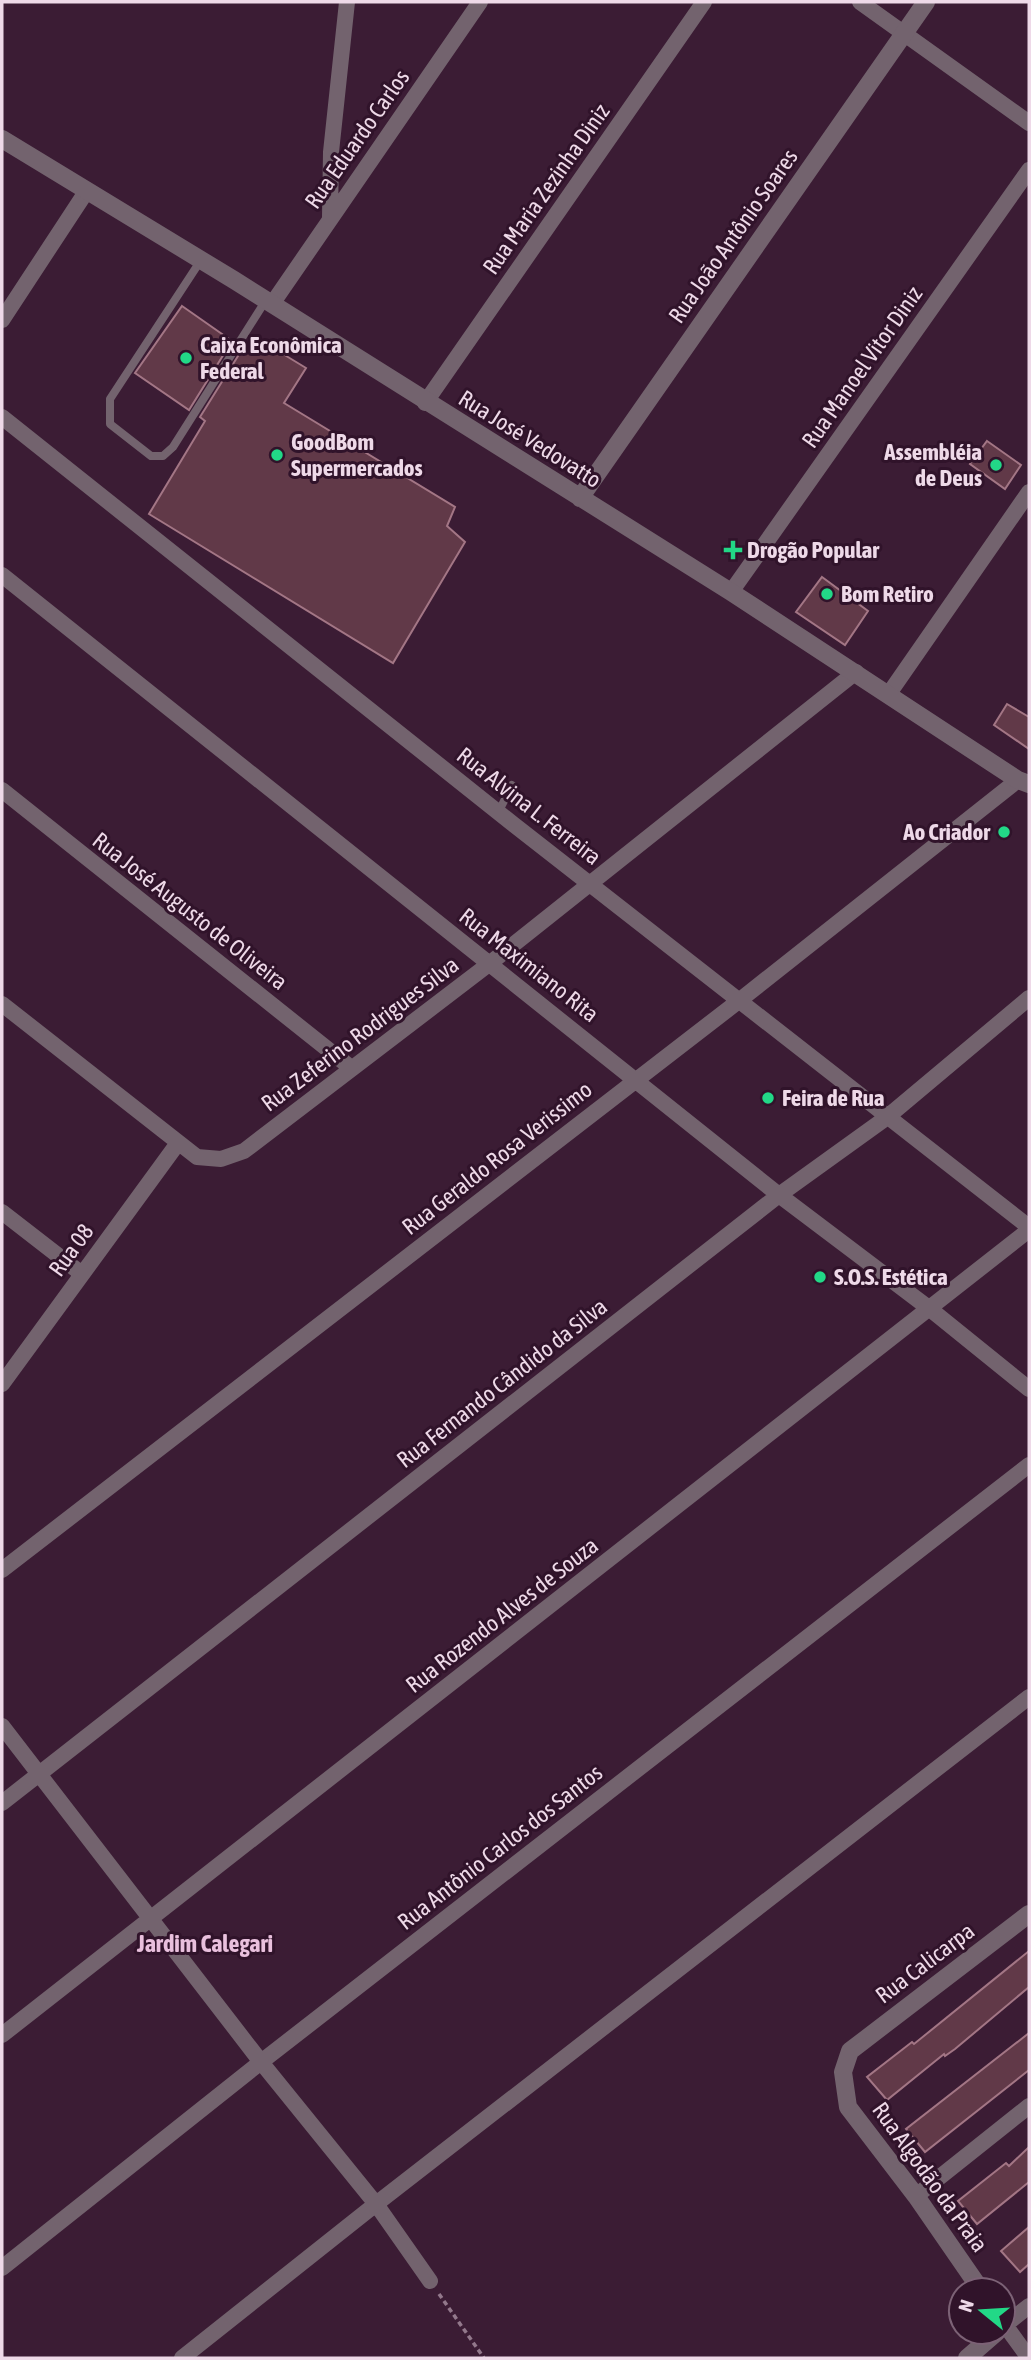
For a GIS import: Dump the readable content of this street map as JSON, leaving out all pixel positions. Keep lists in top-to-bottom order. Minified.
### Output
{"streets":{"street":["Rua Eduardo Carlos","Rua Maria Zezinha Diniz","Rua João Antônio Soares","Rua Manoel Vitor Diniz","Rua José Vedovatto","Rua Alvina L. Ferreira","Rua José Augusto de Oliveira","Rua Maximiano Rita","Rua Zeferino Rodrigues Silva","Rua Geraldo Rosa Verissimo","Rua 08","Rua Fernando Cândido da Silva","Rua Rozendo Alves de Souza","Rua Antônio Carlos dos Santos","Rua Calicarpa","Rua Algodão da Praia"]},"crossings":[["Rua Eduardo Carlos","Rua José Vedovatto"],["Rua Maria Zezinha Diniz","Rua José Vedovatto"],["Rua João Antônio Soares","Rua José Vedovatto"],["Rua Manoel Vitor Diniz","Rua José Vedovatto"],["Rua José Vedovatto","Rua Zeferino Rodrigues Silva"],["Rua José Vedovatto","Rua Geraldo Rosa Verissimo"],["Rua Alvina L. Ferreira","Rua Zeferino Rodrigues Silva"],["Rua Alvina L. Ferreira","Rua Geraldo Rosa Verissimo"],["Rua Alvina L. Ferreira","Rua Fernando Cândido da Silva"],["Rua Alvina L. Ferreira","Rua Rozendo Alves de Souza"],["Rua José Augusto de Oliveira","Rua Zeferino Rodrigues Silva"],["Rua Maximiano Rita","Rua Zeferino Rodrigues Silva"],["Rua Maximiano Rita","Rua Geraldo Rosa Verissimo"],["Rua Maximiano Rita","Rua Fernando Cândido da Silva"],["Rua Maximiano Rita","Rua Rozendo Alves de Souza"],["Rua Zeferino Rodrigues Silva","Rua 08"],["Rua Calicarpa","Rua Algodão da Praia"]],"districts":["Jardim Calegari"],"places":{"other":["Caixa Econômica Federal","GoodBom Supermercados","Assembléia de Deus","Bom Retiro","Ao Criador","Feira de Rua","S.O.S. Estética"],"health":["Drogão Popular"]},"north":"left"}
